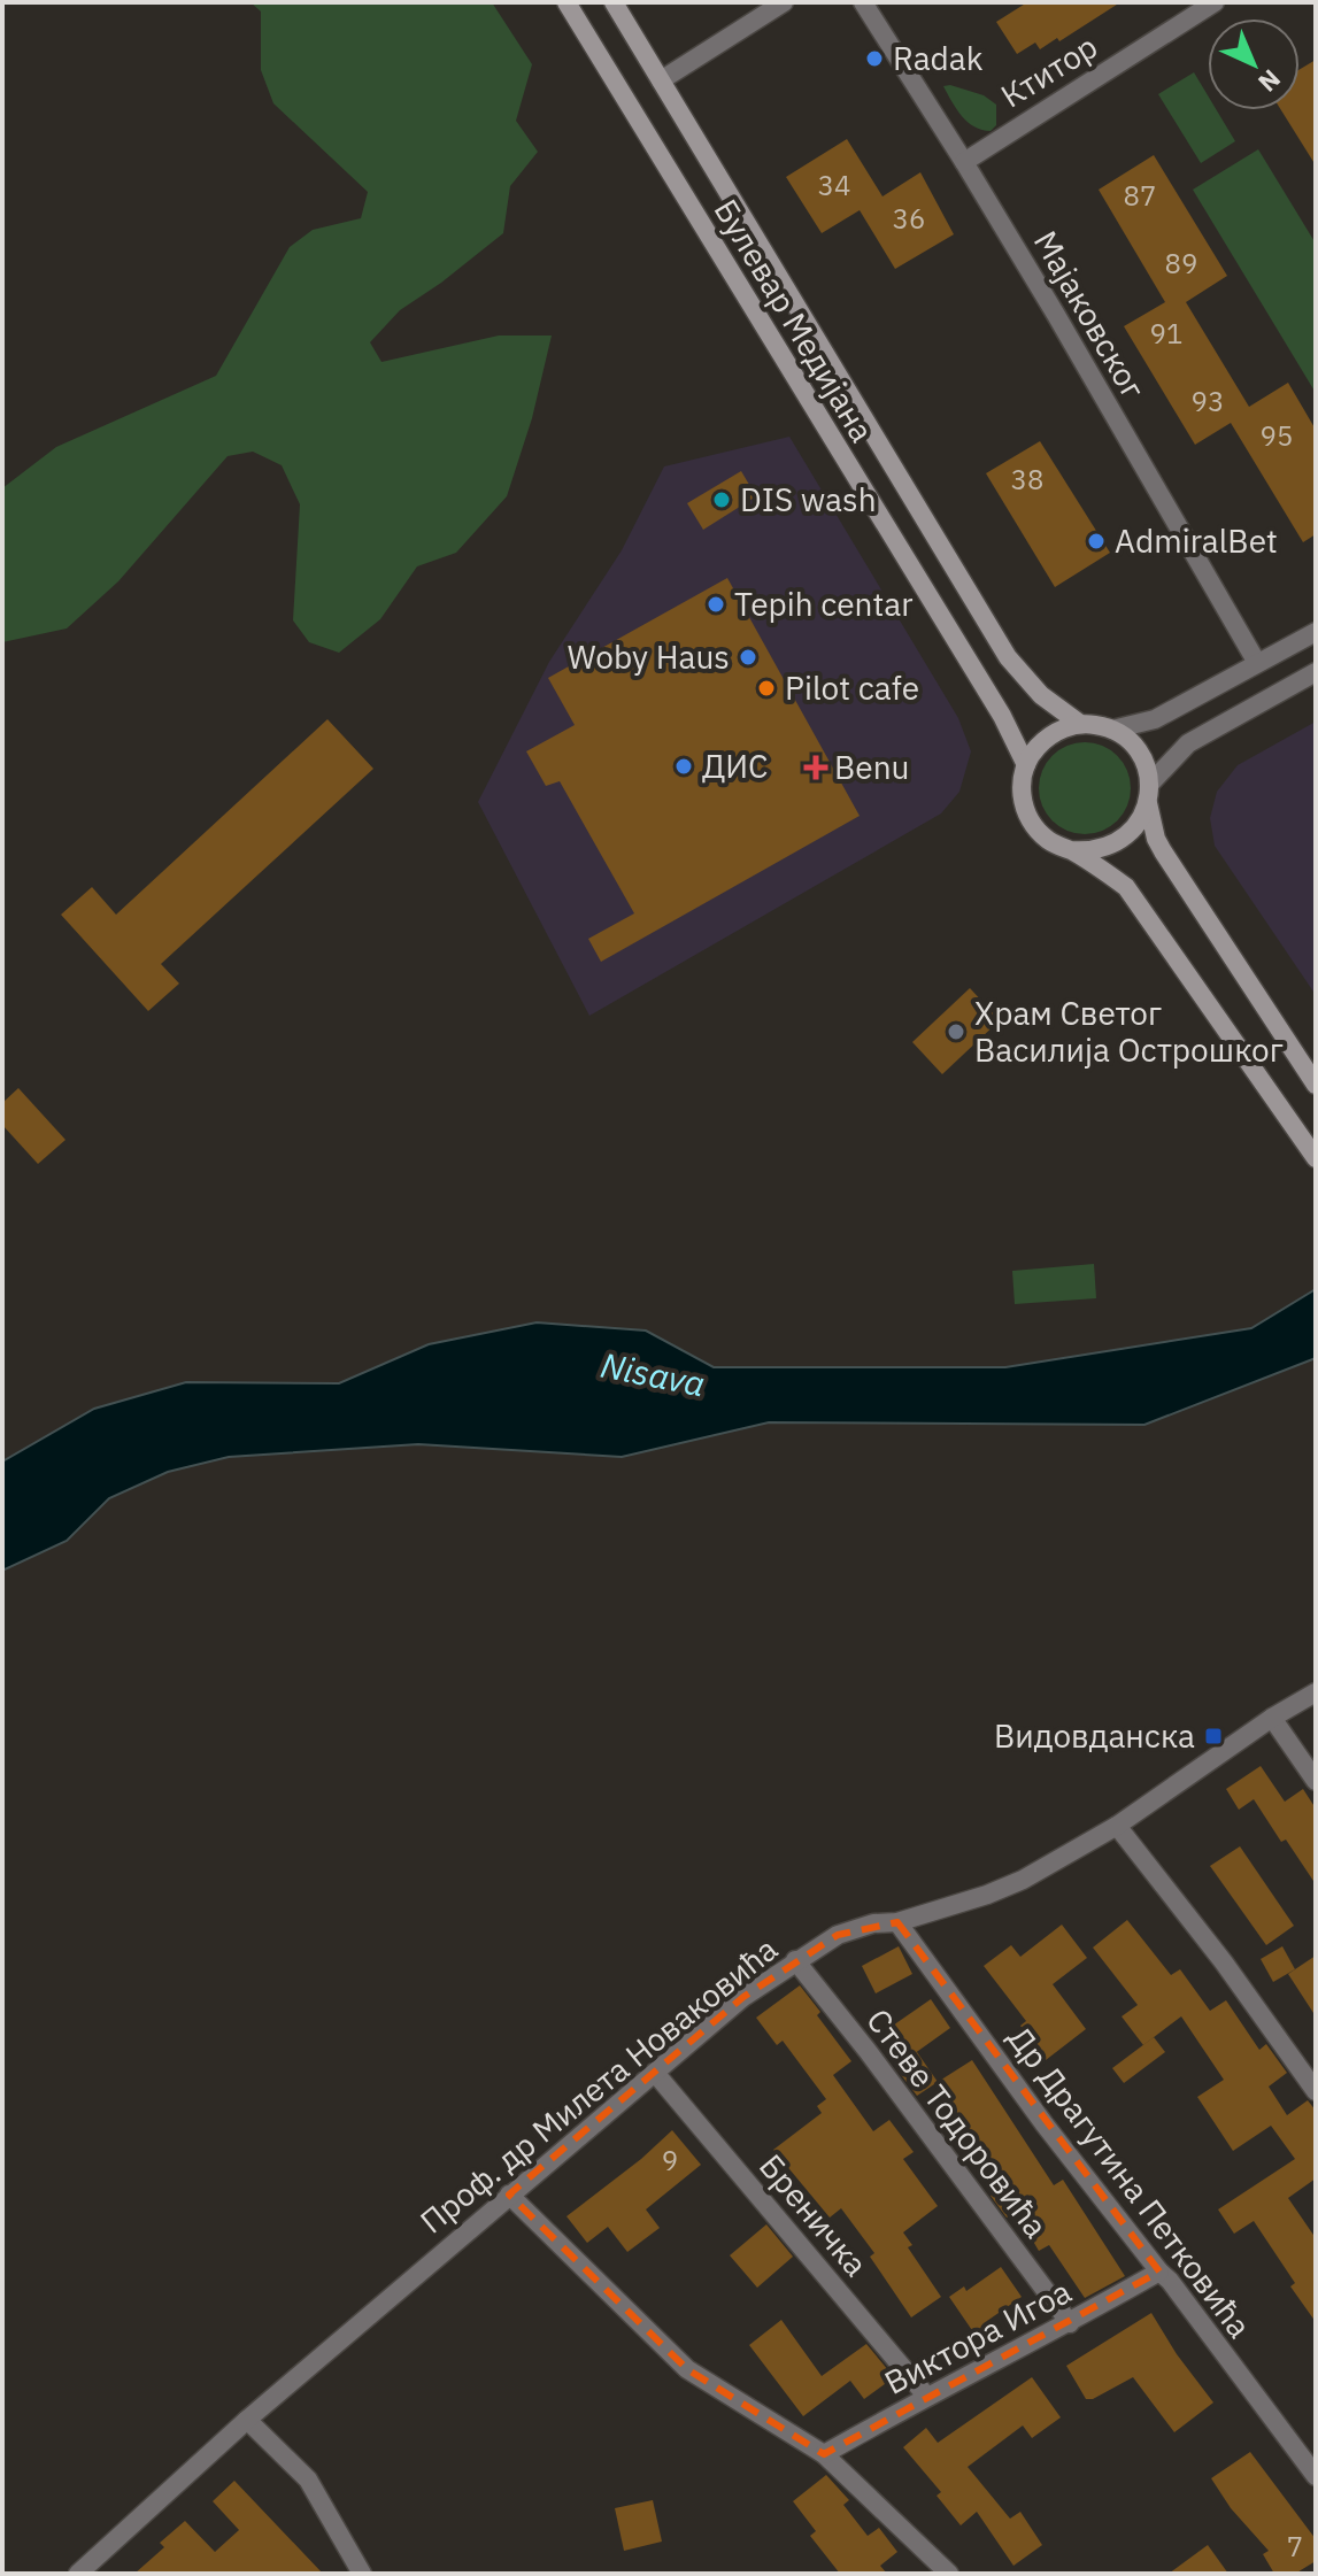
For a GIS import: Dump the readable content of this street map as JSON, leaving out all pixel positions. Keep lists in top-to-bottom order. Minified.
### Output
{"streets":{"main road":["Булевар Медијана"],"street":["Ктитор","Мајаковског","Проф. др Милета Новаковића","Стеве Тодоровића","Др Драгутина Петковића","Бреничка","Виктора Игоа"]},"crossings":[["Ктитор","Мајаковског"],["Проф. др Милета Новаковића","Стеве Тодоровића"],["Проф. др Милета Новаковића","Др Драгутина Петковића"],["Проф. др Милета Новаковића","Бреничка"],["Стеве Тодоровића","Виктора Игоа"],["Др Драгутина Петковића","Виктора Игоа"],["Бреничка","Виктора Игоа"]],"water":["Nisava"],"places":{"other":["Radak","DIS wash","AdmiralBet","Tepih centar","Woby Haus","Pilot cafe","ДИС","Храм Светог Василија Острошког"],"health":["Benu"],"transit":["Видовданска"]},"house_numbers":["34","87","36","89","91","93","95","38","9","7"],"north":"bottom right"}
